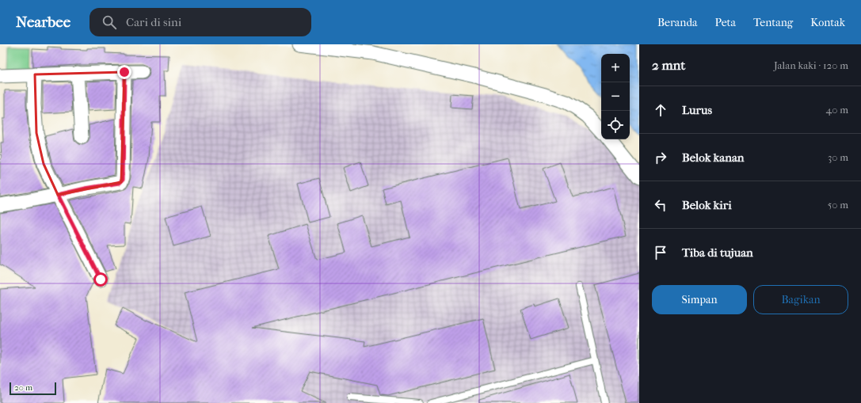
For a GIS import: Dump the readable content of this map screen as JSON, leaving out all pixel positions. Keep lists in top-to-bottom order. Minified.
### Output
{"scale_bar":"20 m","page":{"header":"Nearbee","search":"Cari di sini","nav":["Beranda","Peta","Tentang","Kontak"],"heading":["2 mnt","Jalan kaki · 120 m"],"map_buttons":["+","−"],"list":[["Lurus","40 m"],["Belok kanan","30 m"],["Belok kiri","50 m"],"Tiba di tujuan"],"buttons":["Simpan","Bagikan"],"scale":"20 m"}}
